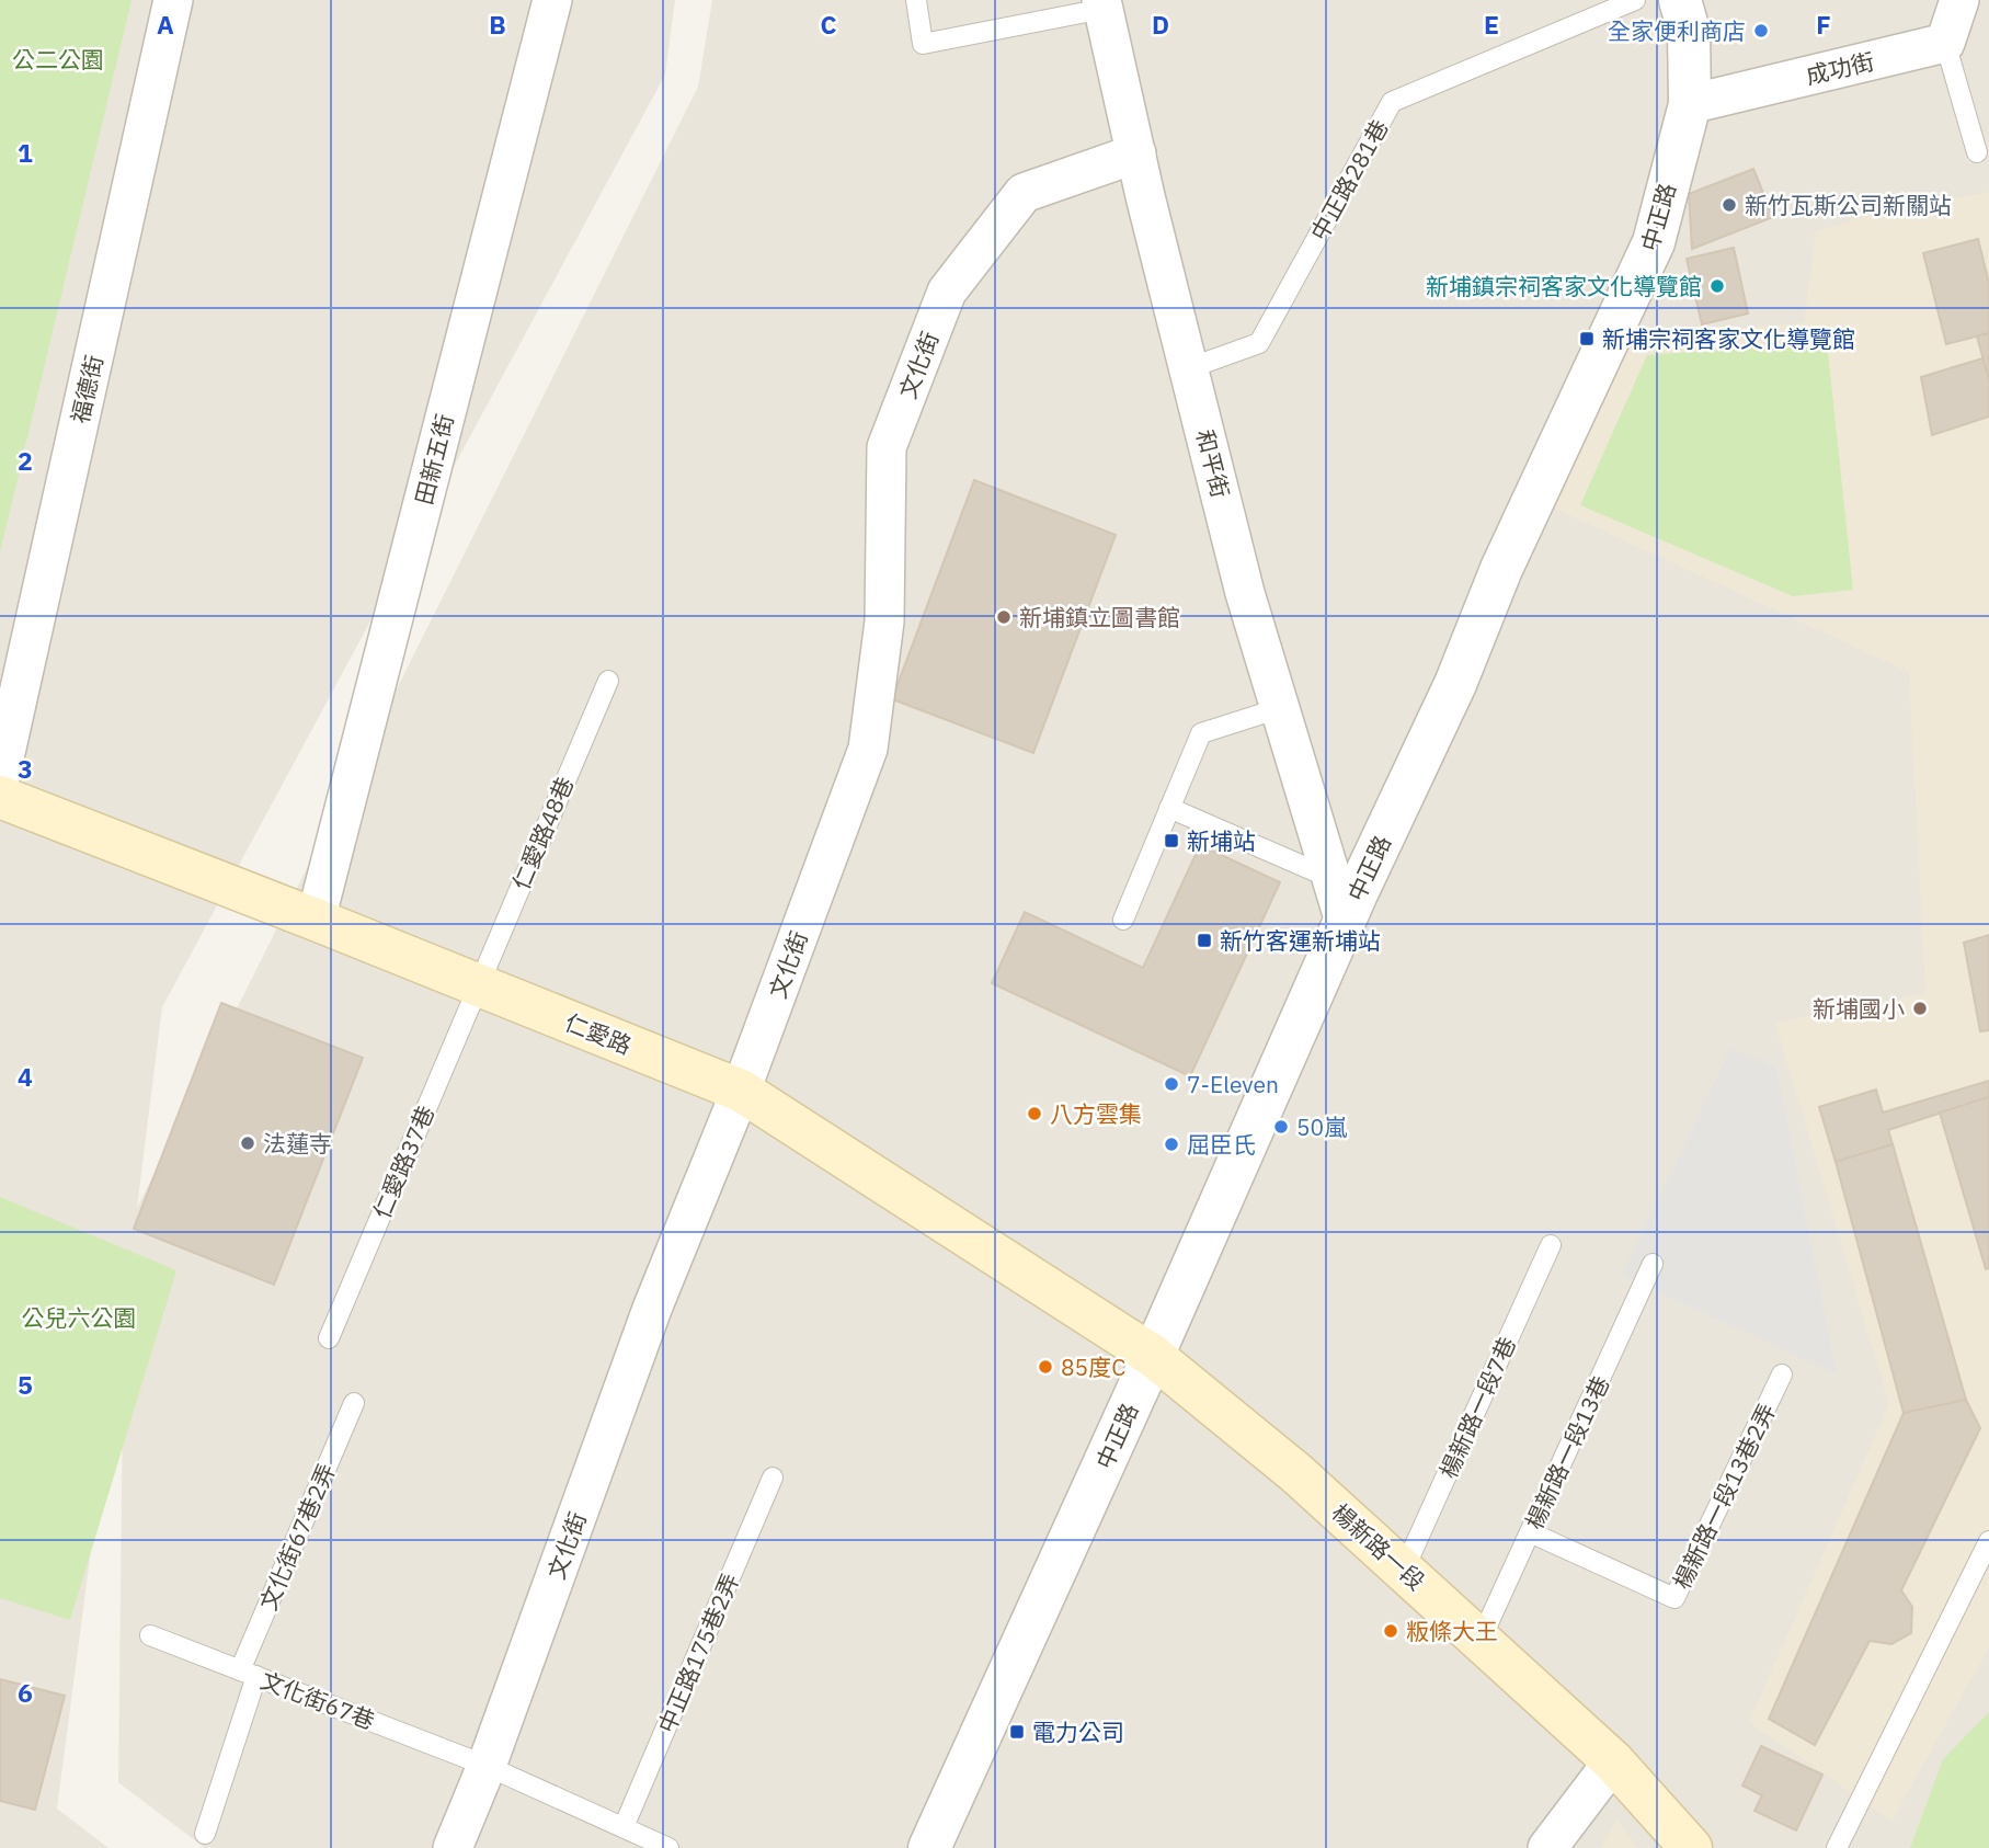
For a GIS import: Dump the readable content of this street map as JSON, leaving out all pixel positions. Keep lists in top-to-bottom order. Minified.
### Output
{"streets":{"main road":["仁愛路","楊新路一段"],"street":["成功街","中正路","文化街","福德街","田新五街","和平街"],"lane":["中正路281巷","仁愛路48巷","仁愛路37巷","楊新路一段7巷","楊新路一段13巷","楊新路一段13巷2弄","文化街67巷2弄","中正路175巷2弄","文化街67巷"]},"crossings":[["成功街","中正路"],["中正路281巷","和平街"],["中正路","和平街"],["中正路","仁愛路"],["中正路","楊新路一段"],["文化街","和平街"],["文化街","仁愛路"],["文化街","文化街67巷"],["田新五街","仁愛路"],["仁愛路48巷","仁愛路"],["仁愛路48巷","仁愛路37巷"],["仁愛路","仁愛路37巷"],["仁愛路","楊新路一段"],["楊新路一段7巷","楊新路一段"],["楊新路一段13巷","楊新路一段13巷2弄"],["楊新路一段13巷","楊新路一段"],["文化街67巷2弄","文化街67巷"],["中正路175巷2弄","文化街67巷"]],"parks":["公二公園","公兒六公園"],"places":{"other":["全家便利商店","新竹瓦斯公司新關站","新埔鎮宗祠客家文化導覽館","新埔鎮立圖書館","新埔國小","7-Eleven","八方雲集","50嵐","法蓮寺","屈臣氏","85度C","粄條大王"],"transit":["新埔宗祠客家文化導覽館","新埔站","新竹客運新埔站","電力公司"]},"grid":{"columns":["A","B","C","D","E","F"],"rows":["1","2","3","4","5","6"]}}
